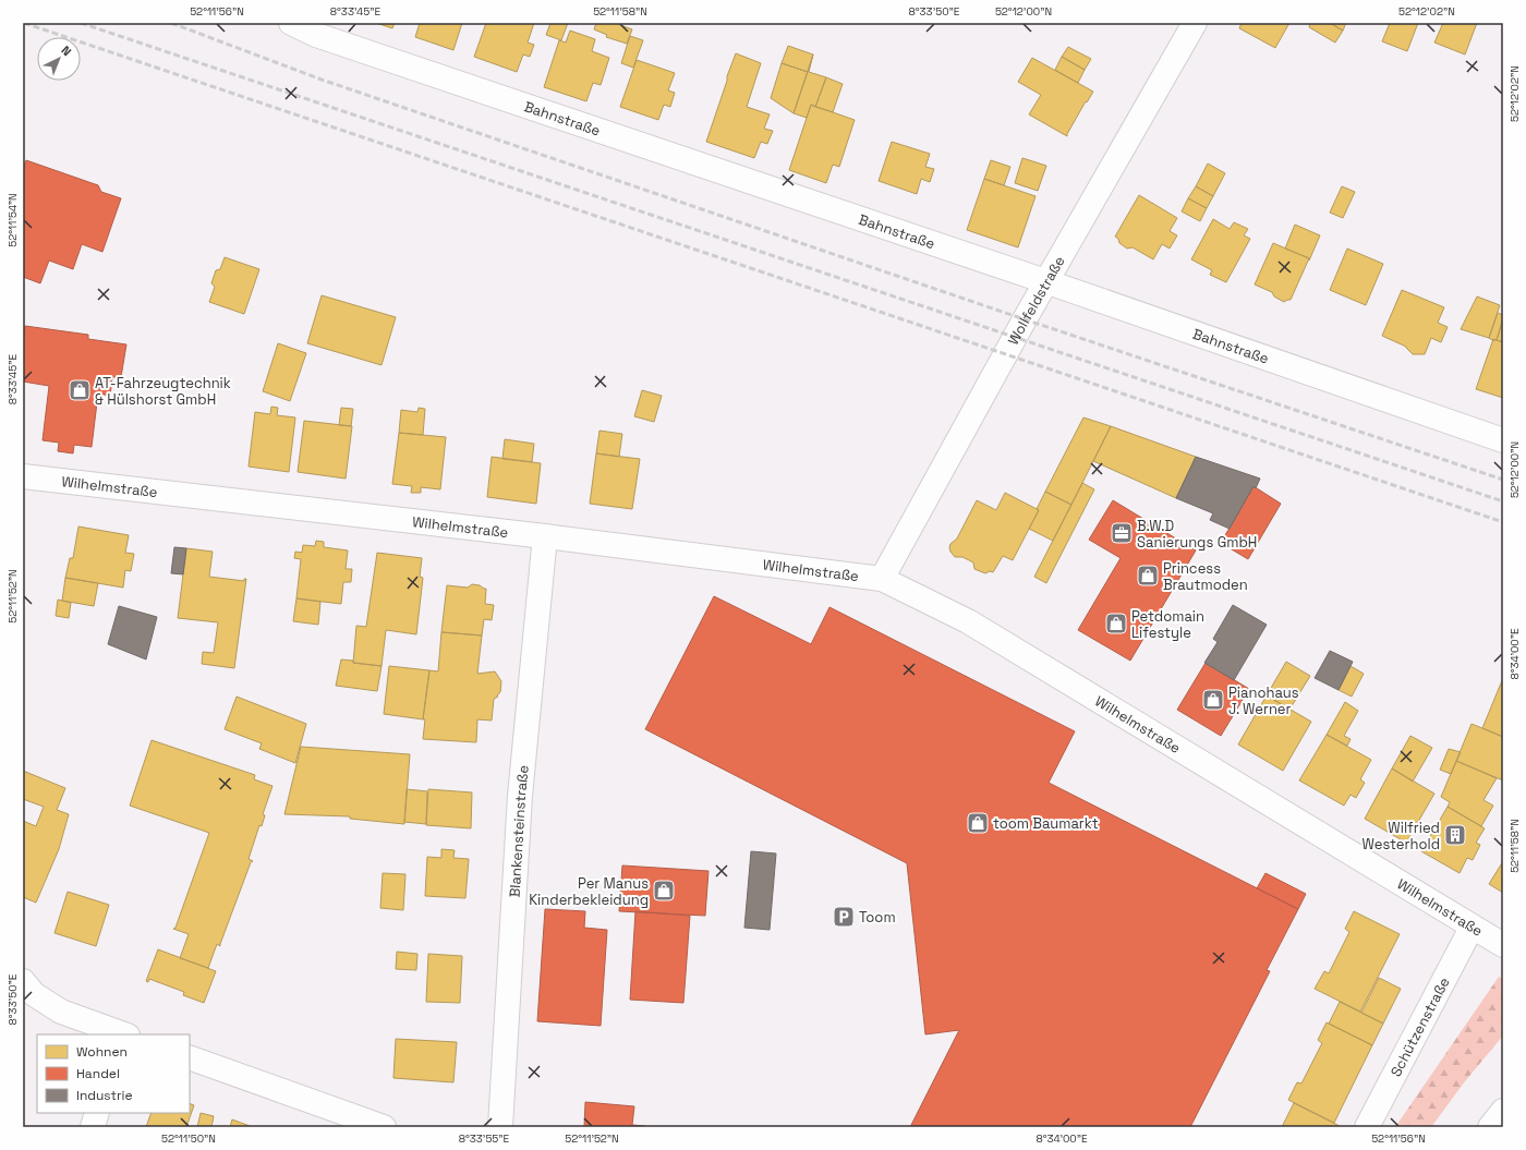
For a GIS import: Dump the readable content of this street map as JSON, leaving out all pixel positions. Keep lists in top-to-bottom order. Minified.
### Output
{"streets":{"street":["Bahnstraße","Wollfeldstraße","Wilhelmstraße","Blankensteinstraße","Schützenstraße"]},"crossings":[["Bahnstraße","Wollfeldstraße"],["Wollfeldstraße","Wilhelmstraße"],["Wilhelmstraße","Blankensteinstraße"],["Wilhelmstraße","Schützenstraße"]],"places":{"shop":["AT-Fahrzeugtechnik & Hülshorst GmbH","Princess Brautmoden","Petdomain Lifestyle","Pianohaus J. Werner","toom Baumarkt","Per Manus Kinderbekleidung"],"office":["B.W.D Sanierungs GmbH"],"building":["Wilfried Westerhold"],"parking":["Toom"]},"legend":["Wohnen","Handel","Industrie"],"north":"top right","coordinates":["52°11'56\"N","8°33'45\"E","52°11'58\"N","8°33'50\"E","52°12'00\"N","52°12'02\"N","52°11'54\"N","52°11'52\"N","8°34'00\"E","52°11'50\"N","8°33'55\"E"]}
